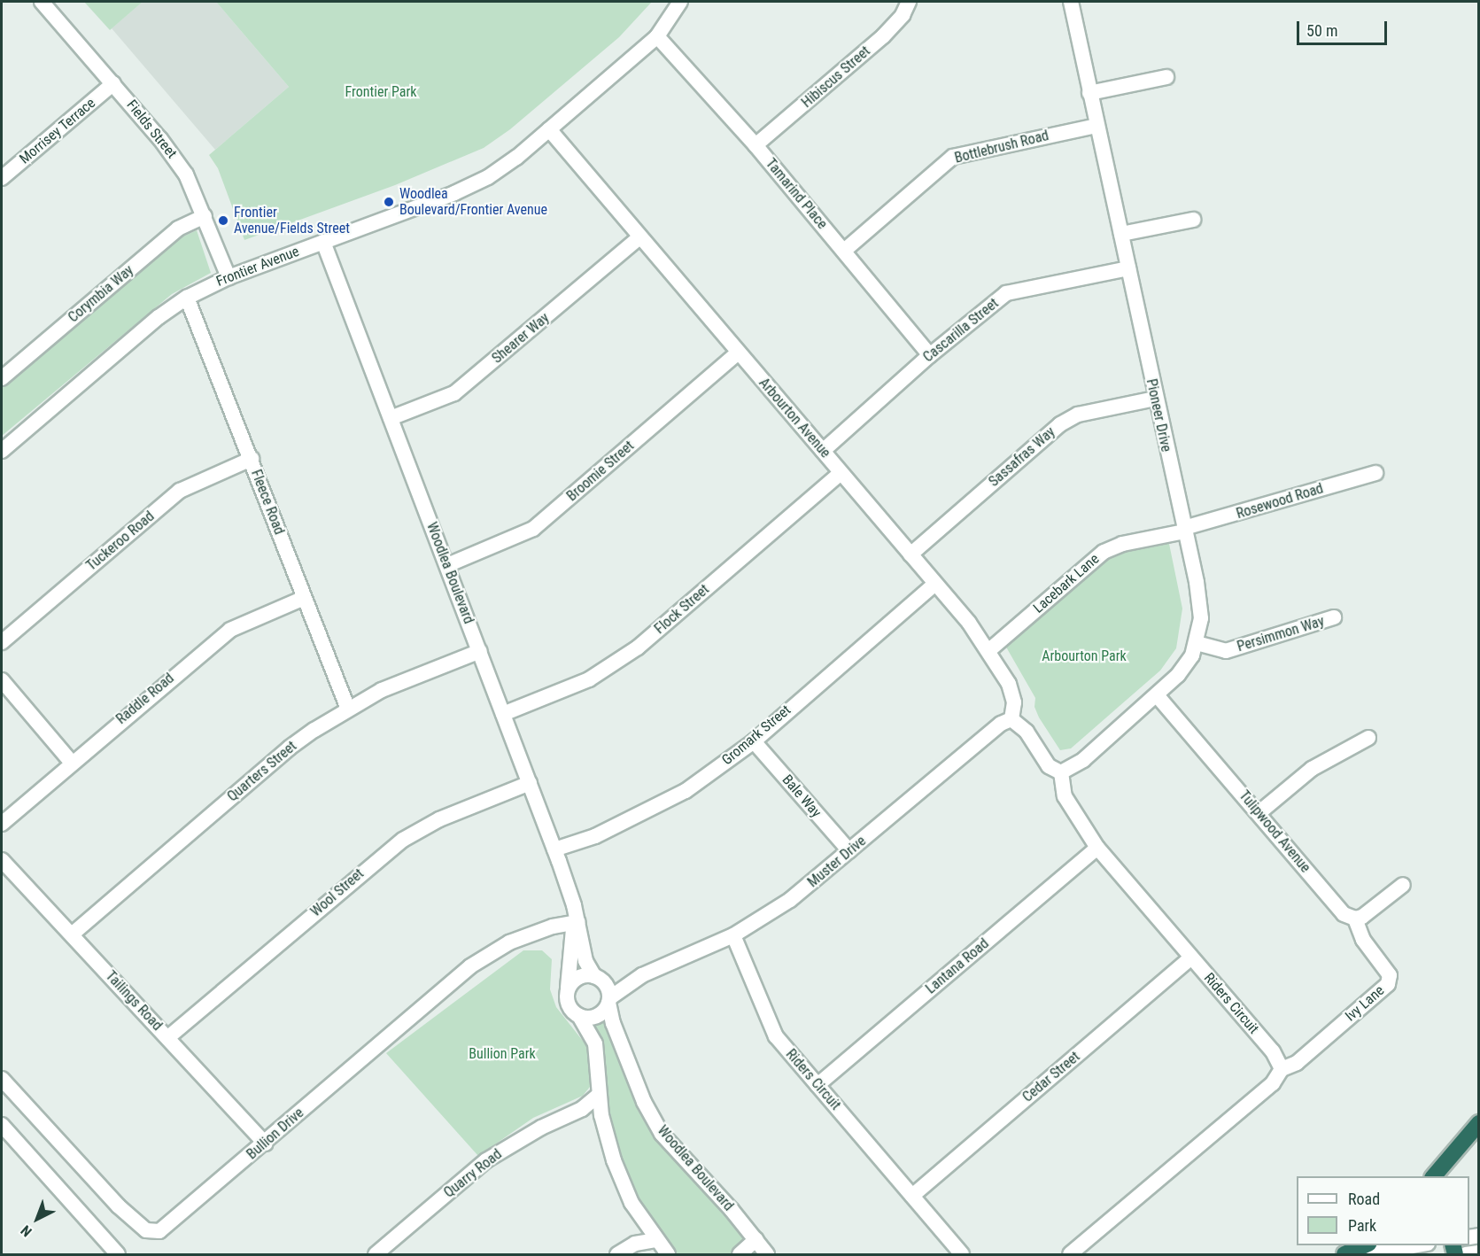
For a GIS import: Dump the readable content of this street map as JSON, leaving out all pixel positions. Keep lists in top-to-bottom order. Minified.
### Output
{"streets":{"street":["Hibiscus Street","Fields Street","Morrisey Terrace","Bottlebrush Road","Tamarind Place","Frontier Avenue","Corymbia Way","Cascarilla Street","Shearer Way","Pioneer Drive","Arbourton Avenue","Sassafras Way","Broomie Street","Rosewood Road","Fleece Road","Tuckeroo Road","Woodlea Boulevard","Lacebark Lane","Flock Street","Persimmon Way","Raddle Road","Gromark Street","Quarters Street","Bale Way","Tulipwood Avenue","Muster Drive","Wool Street","Lantana Road","Tailings Road","Riders Circuit","Ivy Lane","Cedar Street","Bullion Drive","Quarry Road"]},"crossings":[["Hibiscus Street","Tamarind Place"],["Fields Street","Morrisey Terrace"],["Fields Street","Frontier Avenue"],["Fields Street","Corymbia Way"],["Bottlebrush Road","Tamarind Place"],["Bottlebrush Road","Pioneer Drive"],["Tamarind Place","Frontier Avenue"],["Tamarind Place","Cascarilla Street"],["Frontier Avenue","Arbourton Avenue"],["Frontier Avenue","Fleece Road"],["Frontier Avenue","Woodlea Boulevard"],["Cascarilla Street","Pioneer Drive"],["Cascarilla Street","Arbourton Avenue"],["Shearer Way","Arbourton Avenue"],["Shearer Way","Woodlea Boulevard"],["Pioneer Drive","Sassafras Way"],["Pioneer Drive","Rosewood Road"],["Pioneer Drive","Lacebark Lane"],["Pioneer Drive","Persimmon Way"],["Pioneer Drive","Tulipwood Avenue"],["Pioneer Drive","Riders Circuit"],["Arbourton Avenue","Sassafras Way"],["Arbourton Avenue","Broomie Street"],["Arbourton Avenue","Lacebark Lane"],["Arbourton Avenue","Flock Street"],["Arbourton Avenue","Gromark Street"],["Arbourton Avenue","Muster Drive"],["Broomie Street","Woodlea Boulevard"],["Rosewood Road","Lacebark Lane"],["Fleece Road","Tuckeroo Road"],["Fleece Road","Raddle Road"],["Fleece Road","Quarters Street"],["Woodlea Boulevard","Flock Street"],["Woodlea Boulevard","Gromark Street"],["Woodlea Boulevard","Quarters Street"],["Woodlea Boulevard","Muster Drive"],["Woodlea Boulevard","Wool Street"],["Woodlea Boulevard","Bullion Drive"],["Gromark Street","Bale Way"],["Quarters Street","Tailings Road"],["Bale Way","Muster Drive"],["Tulipwood Avenue","Ivy Lane"],["Muster Drive","Riders Circuit"],["Wool Street","Tailings Road"],["Lantana Road","Riders Circuit"],["Tailings Road","Bullion Drive"],["Riders Circuit","Ivy Lane"],["Riders Circuit","Cedar Street"]],"parks":["Frontier Park","Arbourton Park","Bullion Park"],"places":["Woodlea Boulevard/Frontier Avenue","Frontier Avenue/Fields Street"],"legend":["Road","Park"],"scale_bar":"50 m","north":"bottom left"}
